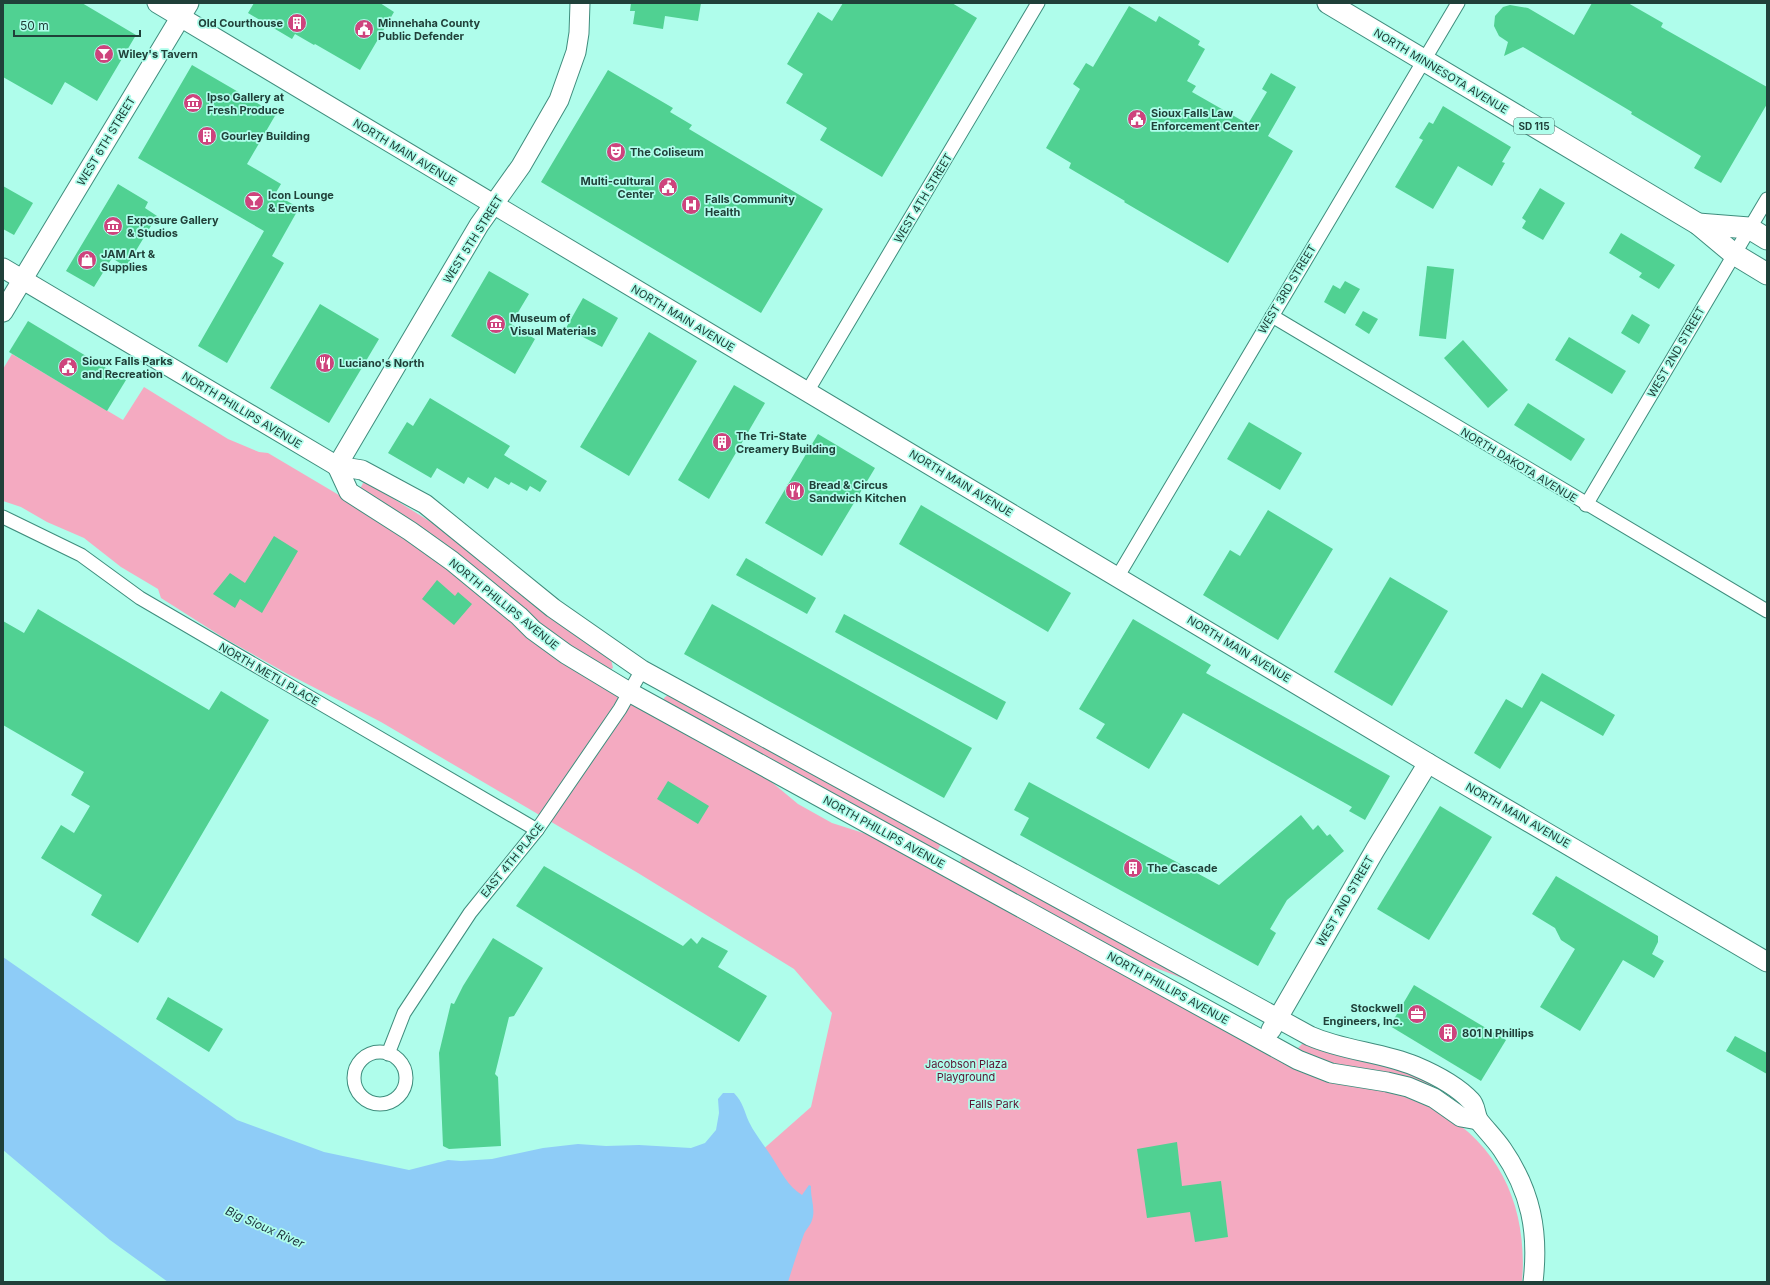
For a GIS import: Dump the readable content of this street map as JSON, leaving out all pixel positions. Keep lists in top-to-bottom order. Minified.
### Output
{"streets":{"main road":["NORTH MINNESOTA AVENUE","SD 115"],"street":["WEST 6TH STREET","NORTH MAIN AVENUE","WEST 4TH STREET","WEST 5TH STREET","WEST 3RD STREET","WEST 2ND STREET","NORTH PHILLIPS AVENUE","NORTH DAKOTA AVENUE","NORTH METLI PLACE","EAST 4TH PLACE"]},"crossings":[["NORTH MINNESOTA AVENUE","WEST 3RD STREET"],["NORTH MINNESOTA AVENUE","WEST 2ND STREET"],["WEST 6TH STREET","NORTH MAIN AVENUE"],["WEST 6TH STREET","NORTH PHILLIPS AVENUE"],["NORTH MAIN AVENUE","WEST 4TH STREET"],["NORTH MAIN AVENUE","WEST 5TH STREET"],["NORTH MAIN AVENUE","WEST 3RD STREET"],["NORTH MAIN AVENUE","WEST 2ND STREET"],["WEST 5TH STREET","NORTH PHILLIPS AVENUE"],["WEST 3RD STREET","NORTH DAKOTA AVENUE"],["WEST 2ND STREET","NORTH PHILLIPS AVENUE"],["WEST 2ND STREET","NORTH DAKOTA AVENUE"],["NORTH PHILLIPS AVENUE","EAST 4TH PLACE"],["NORTH METLI PLACE","EAST 4TH PLACE"]],"water":["Big Sioux River"],"parks":["Jacobson Plaza Playground","Falls Park"],"places":{"building":["Old Courthouse","Gourley Building","The Tri-State Creamery Building","The Cascade","801 N Phillips"],"public building":["Minnehaha County Public Defender","Sioux Falls Law Enforcement Center","Multi-cultural Center","Sioux Falls Parks and Recreation"],"bar":["Wiley's Tavern","Icon Lounge & Events"],"museum":["Ipso Gallery at Fresh Produce","Exposure Gallery & Studios","Museum of Visual Materials"],"theatre":["The Coliseum"],"hospital":["Falls Community Health"],"shop":["JAM Art & Supplies"],"restaurant":["Luciano's North","Bread & Circus Sandwich Kitchen"],"office":["Stockwell Engineers, Inc."]},"scale_bar":"50 m"}
